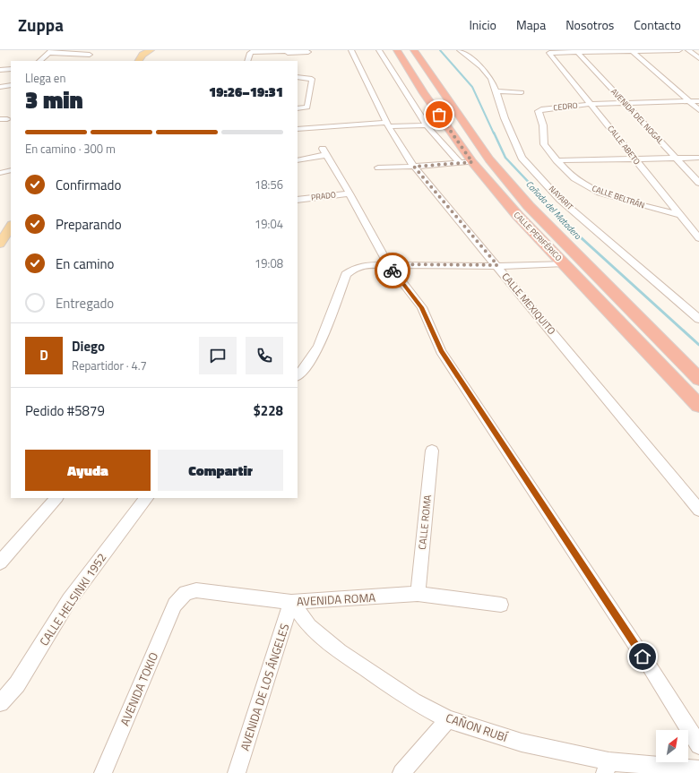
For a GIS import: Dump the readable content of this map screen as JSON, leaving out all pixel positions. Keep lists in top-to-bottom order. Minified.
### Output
{"streets":{"highway":["CALLE PERIFÉRICO"],"street":["CEDRO","AVENIDA DEL NOGAL","CALLE ABETO","PRADO","CALLE BELTRÁN","NAYARIT","CALLE MEXIQUITO","CALLE ROMA","CALLE HELSINKI 1952","AVENIDA ROMA","AVENIDA DE LOS ÁNGELES","AVENIDA TOKIO","CAÑON RUBÍ"]},"crossings":[["CEDRO","AVENIDA DEL NOGAL"],["CEDRO","CALLE ABETO"],["CEDRO","CALLE BELTRÁN"],["AVENIDA DEL NOGAL","CALLE ABETO"],["CALLE ABETO","CALLE BELTRÁN"],["CALLE ROMA","AVENIDA ROMA"],["AVENIDA ROMA","AVENIDA DE LOS ÁNGELES"],["AVENIDA ROMA","AVENIDA TOKIO"],["AVENIDA ROMA","CAÑON RUBÍ"],["AVENIDA DE LOS ÁNGELES","CAÑON RUBÍ"]],"water":["Cañada del Matadero"],"north":"top right","page":{"header":"Zuppa","nav":["Inicio","Mapa","Nosotros","Contacto"],"heading":["3 min","Llega en","19:26–19:31"],"panel":["Diego","Repartidor · 4.7","Pedido #5879","$228"],"bar":"En camino · 300 m","list":[["Confirmado","18:56"],["Preparando","19:04"],["En camino","19:08"],"Entregado"],"round":"D","buttons":["Ayuda","Compartir"]}}
